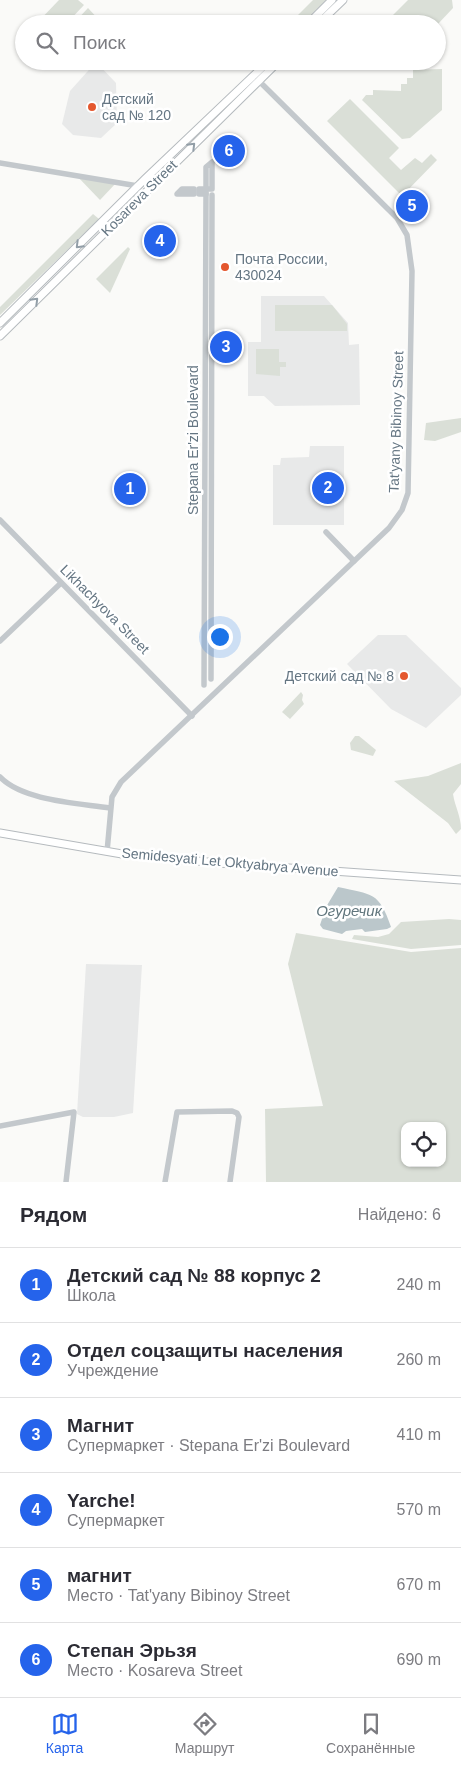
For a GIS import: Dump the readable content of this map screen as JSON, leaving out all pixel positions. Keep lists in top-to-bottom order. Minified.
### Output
{"streets":{"main road":["Kosareva Street","Semidesyati Let Oktyabrya Avenue"],"street":["Tat'yany Bibinoy Street","Stepana Er'zi Boulevard","Likhachyova Street"]},"crossings":[["Kosareva Street","Tat'yany Bibinoy Street"],["Tat'yany Bibinoy Street","Likhachyova Street"],["Tat'yany Bibinoy Street","Semidesyati Let Oktyabrya Avenue"]],"water":["Огуречик"],"places":["Детский сад № 120","Почта России, 430024","Детский сад № 8"],"page":{"search":"Поиск","pins":["6","5","4","3","2","1"],"heading":["Рядом","Найдено: 6"],"list":[{"mark":"1","name":"Детский сад № 88 корпус 2","note":"Школа","value":"240 m"},{"mark":"2","name":"Отдел соцзащиты населения","note":"Учреждение","value":"260 m"},{"mark":"3","name":"Магнит","note":"Супермаркет · Stepana Er'zi Boulevard","value":"410 m"},{"mark":"4","name":"Yarche!","note":"Супермаркет","value":"570 m"},{"mark":"5","name":"магнит","note":"Место · Tat'yany Bibinoy Street","value":"670 m"},{"mark":"6","name":"Степан Эрьзя","note":"Место · Kosareva Street","value":"690 m"}],"nav":["Карта","Маршрут","Сохранённые"]}}
